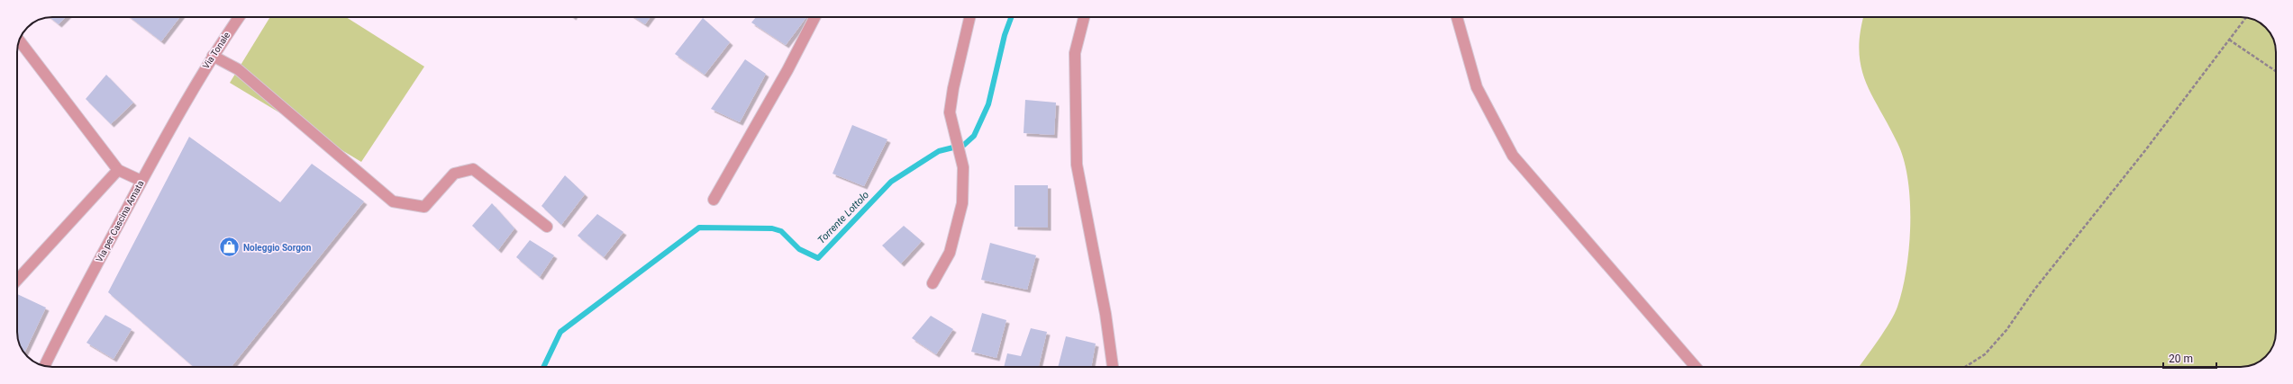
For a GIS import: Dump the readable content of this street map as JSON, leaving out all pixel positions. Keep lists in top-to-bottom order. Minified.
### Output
{"streets":{"street":["Via Tonale","Via per Cascina Amata"]},"crossings":[["Via Tonale","Via per Cascina Amata"]],"water":["Torrente Lottolo"],"places":{"shop":["Noleggio Sorgon"]},"scale_bar":"20 m"}
